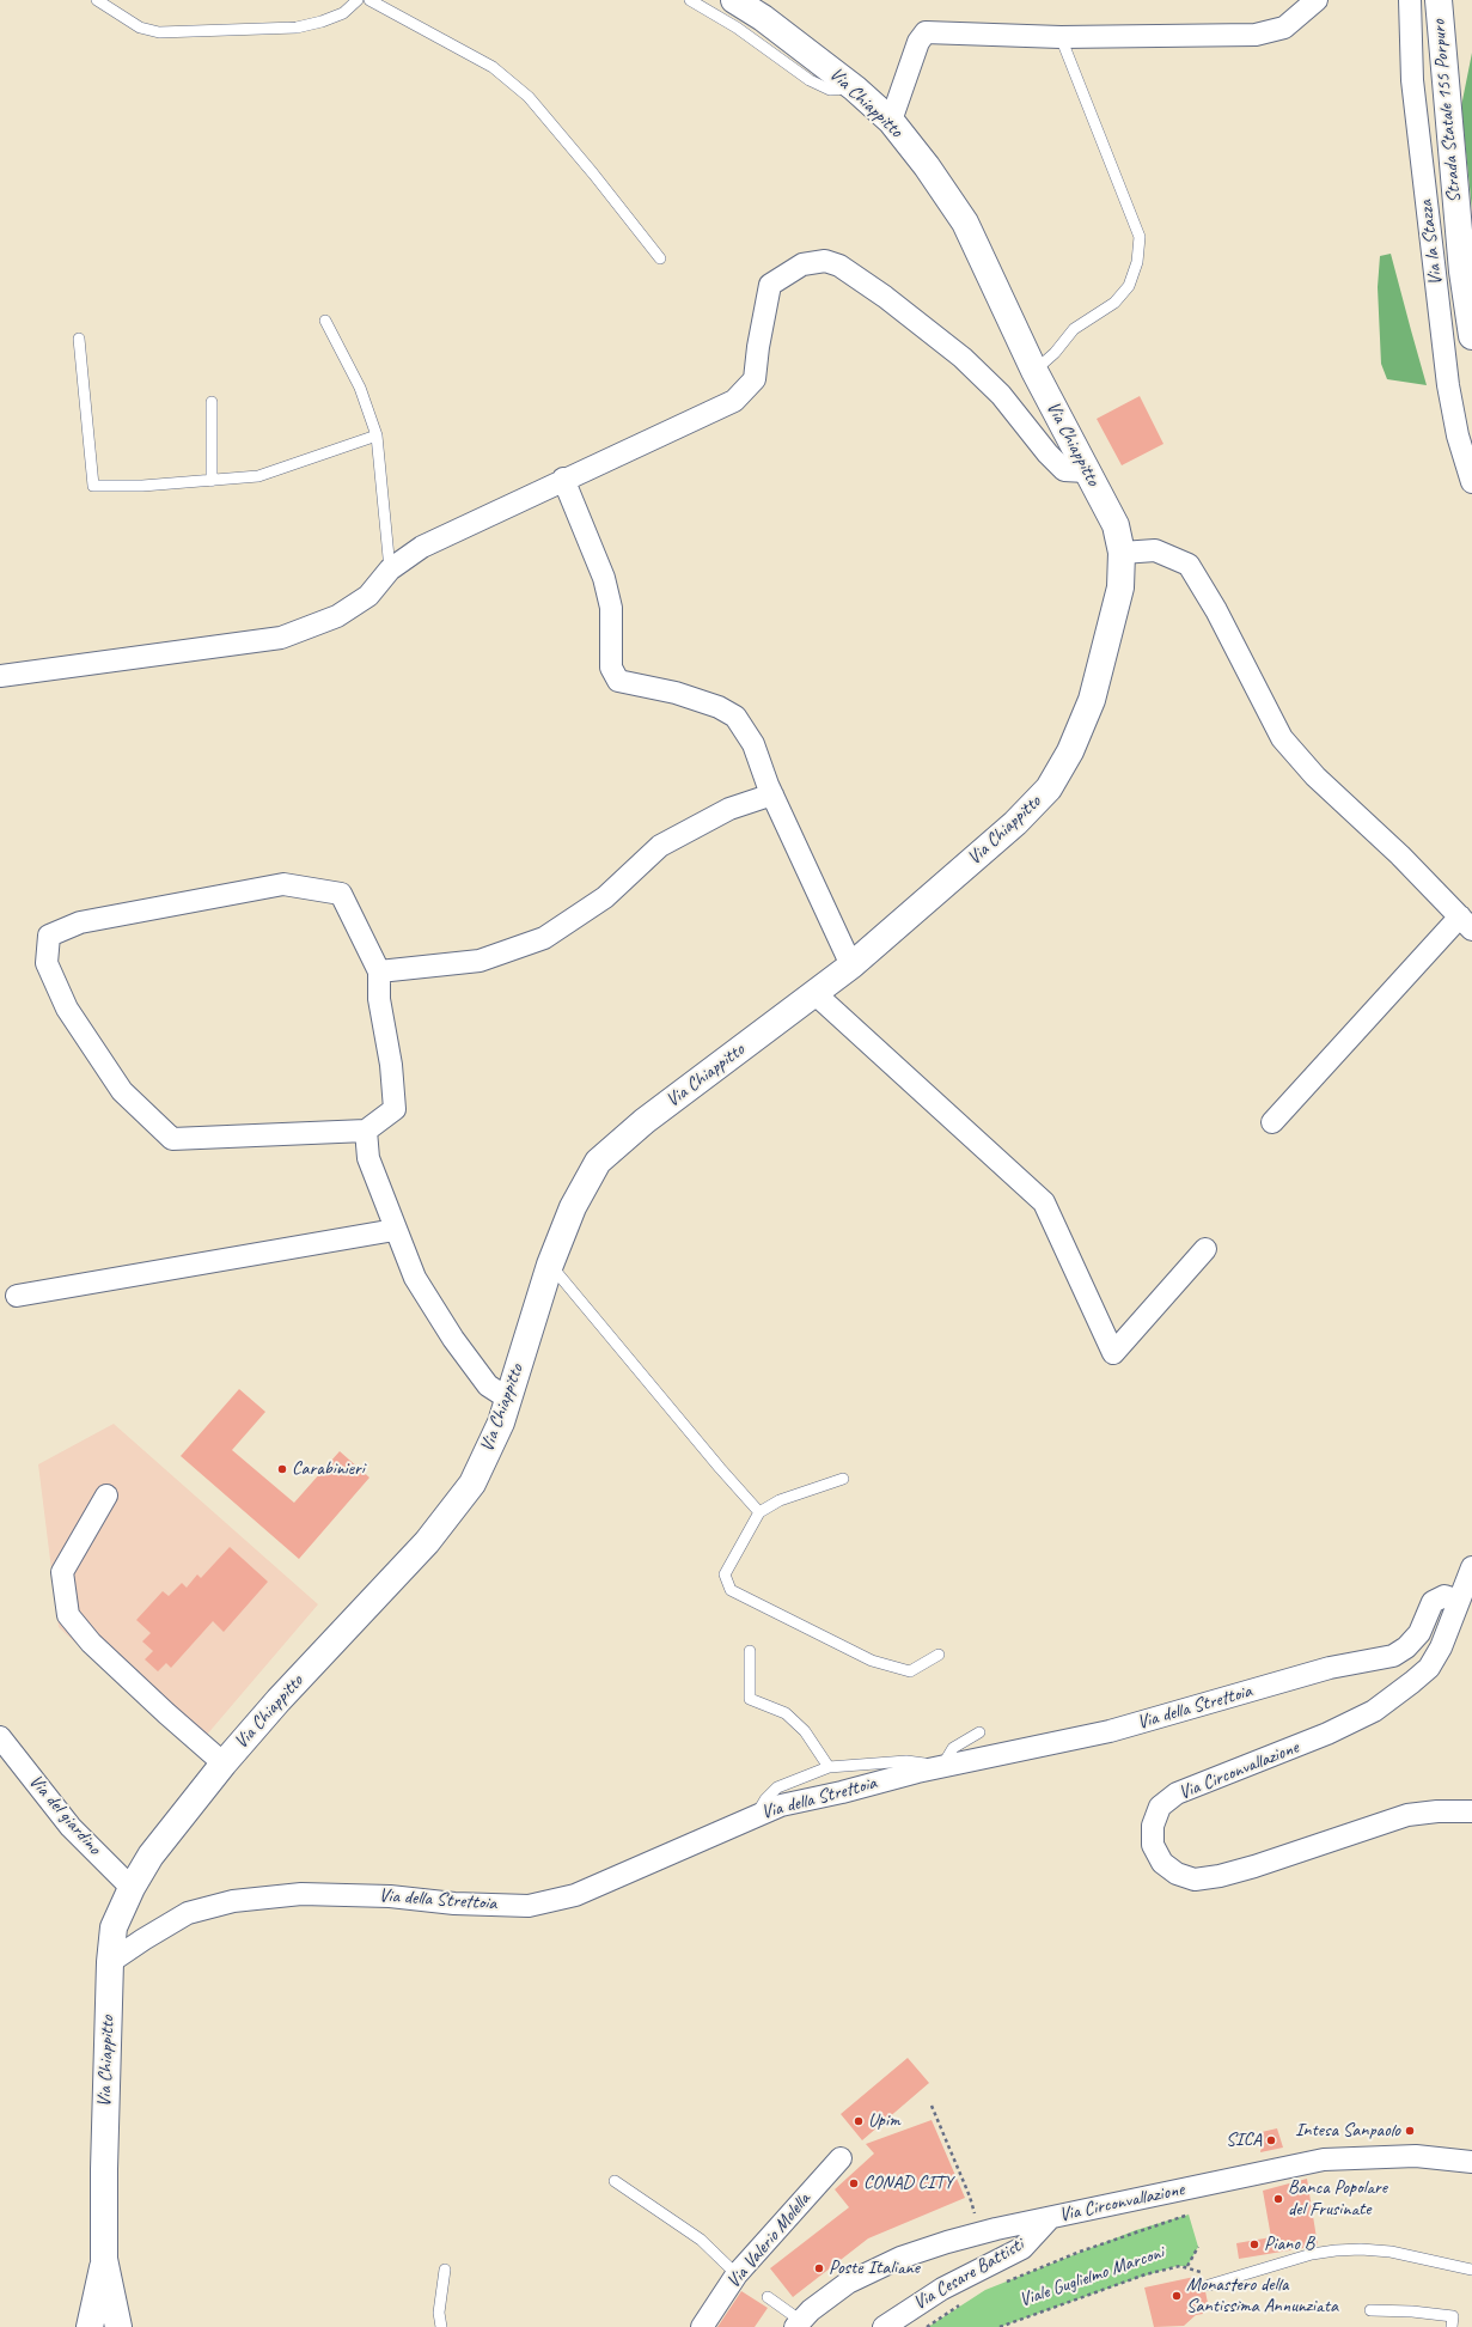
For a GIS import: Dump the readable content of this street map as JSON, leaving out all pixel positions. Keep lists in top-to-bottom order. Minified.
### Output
{"streets":{"street":["Via Chiappitto","Strada Statale 155 Porpuro","Via la Stazza","Via della Strettoia","Via Circonvallazione","Via del giardino","Via Valerio Molella","Via Cesare Battisti"],"path":["Viale Guglielmo Marconi"]},"crossings":[["Via Chiappitto","Via della Strettoia"],["Via Chiappitto","Via del giardino"],["Via della Strettoia","Via Circonvallazione"],["Via Circonvallazione","Via Cesare Battisti"]],"places":["Carabinieri","Upim","Intesa Sanpaolo","SICA","CONAD CITY","Banca Popolare del Frusinate","Piano B","Poste Italiane","Monastero della Santissima Annunziata"]}
